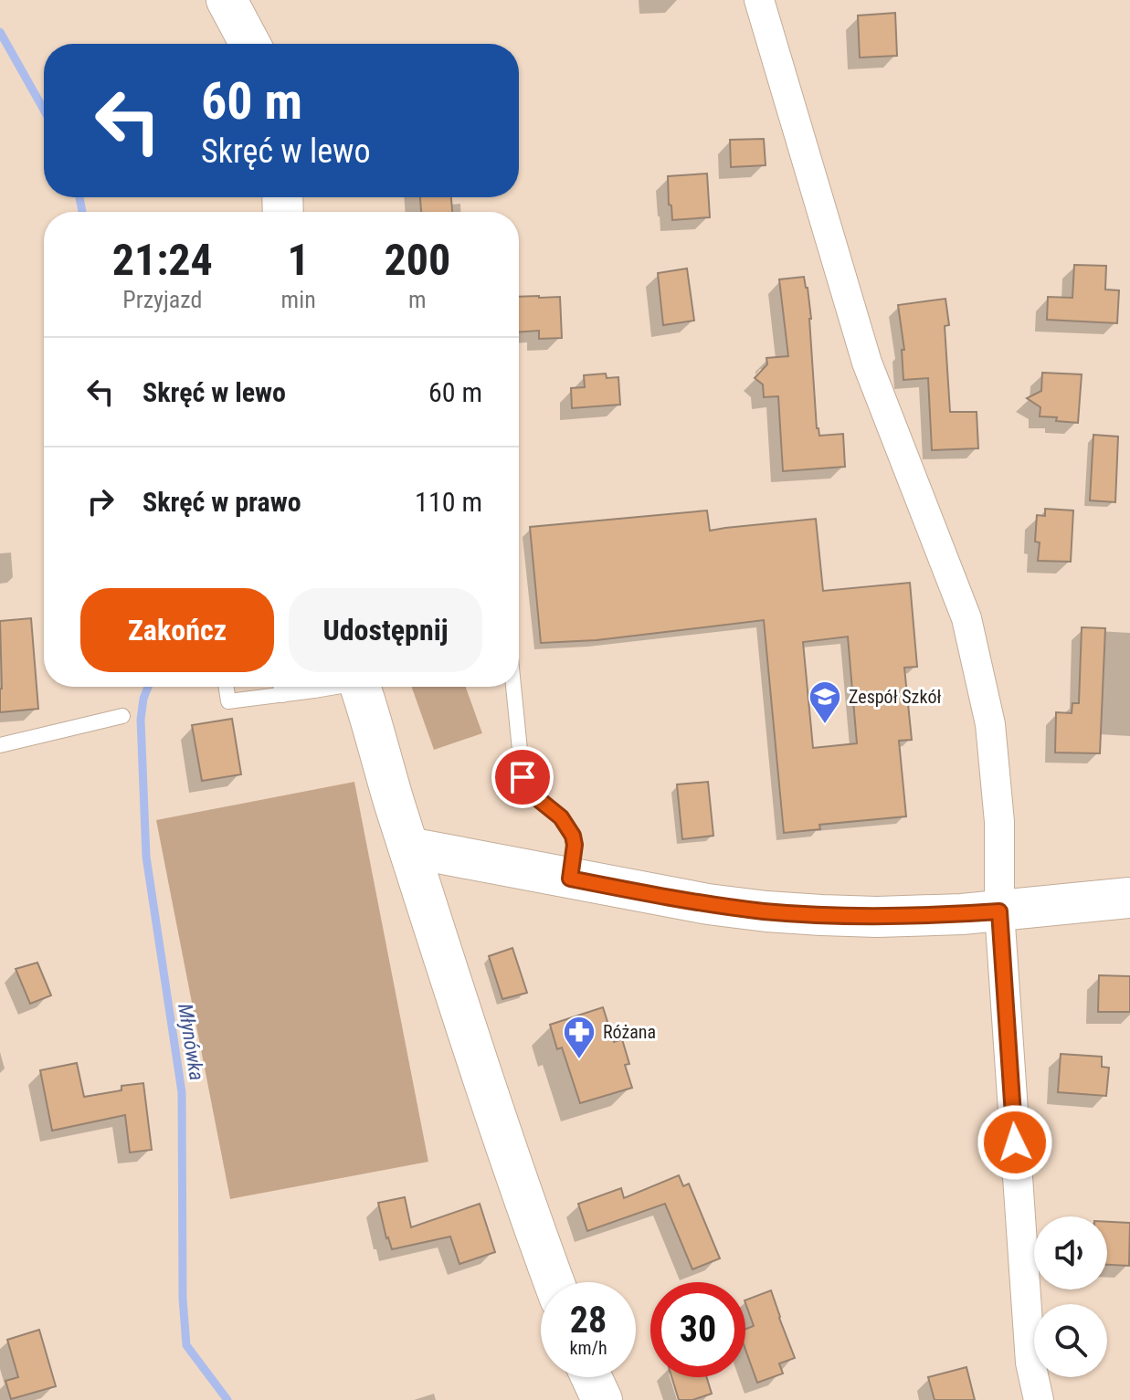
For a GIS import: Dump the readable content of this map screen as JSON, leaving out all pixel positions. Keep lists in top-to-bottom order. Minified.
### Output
{"water":["Młynówka"],"places":{"school or university":["Zespół Szkół"],"pharmacy":["Różana"]},"page":{"turn":["60 m","Skręć w lewo"],"eta":["21:24","Przyjazd","1","min","200","m"],"list":[{"name":"Skręć w lewo","value":"60 m"},{"name":"Skręć w prawo","value":"110 m"}],"buttons":["Zakończ","Udostępnij"],"speed":"28 km/h","limit":"30"}}
